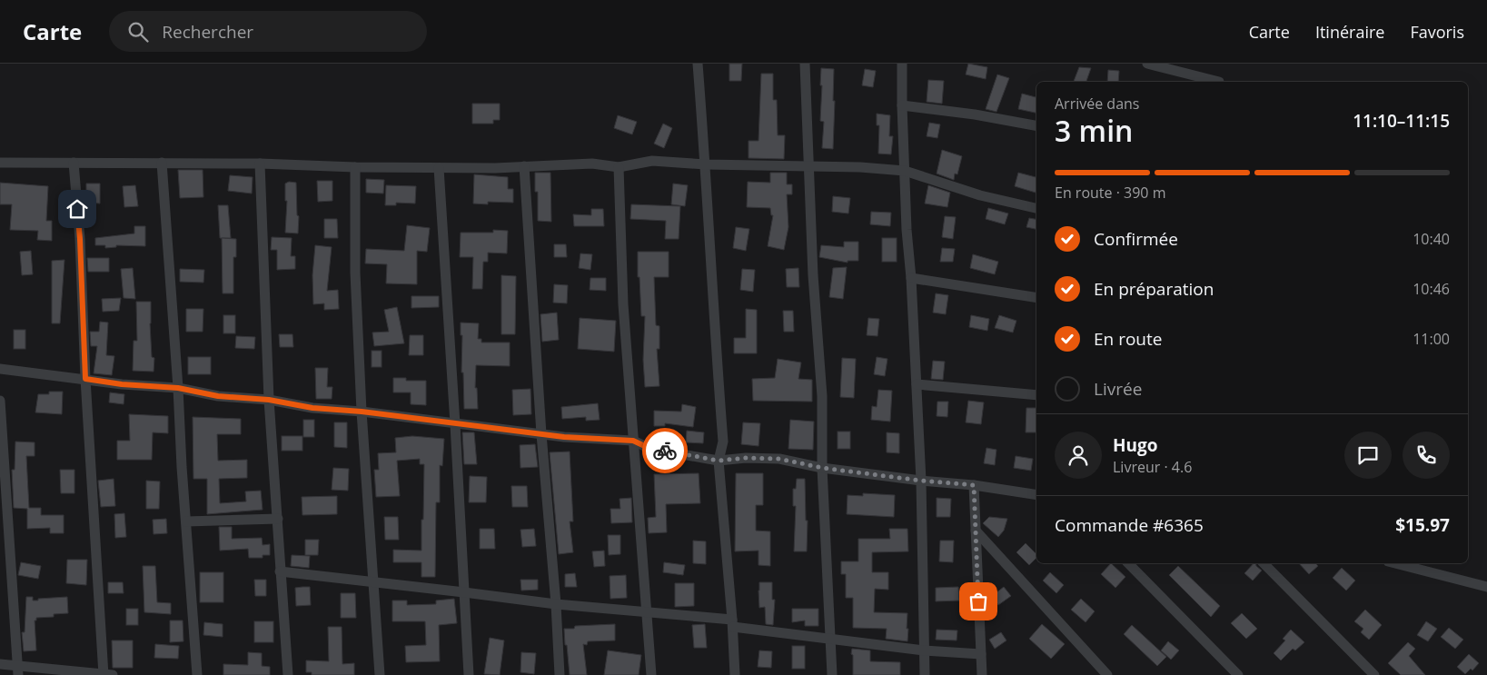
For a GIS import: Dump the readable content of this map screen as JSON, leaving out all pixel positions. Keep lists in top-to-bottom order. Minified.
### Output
{"page":{"header":"Carte","search":"Rechercher","nav":["Carte","Itinéraire","Favoris"],"heading":["3 min","Arrivée dans","11:10–11:15"],"panel":["Hugo","Livreur · 4.6","Commande #6365","$15.97"],"bar":"En route · 390 m","list":[["Confirmée","10:40"],["En préparation","10:46"],["En route","11:00"],"Livrée"]}}
